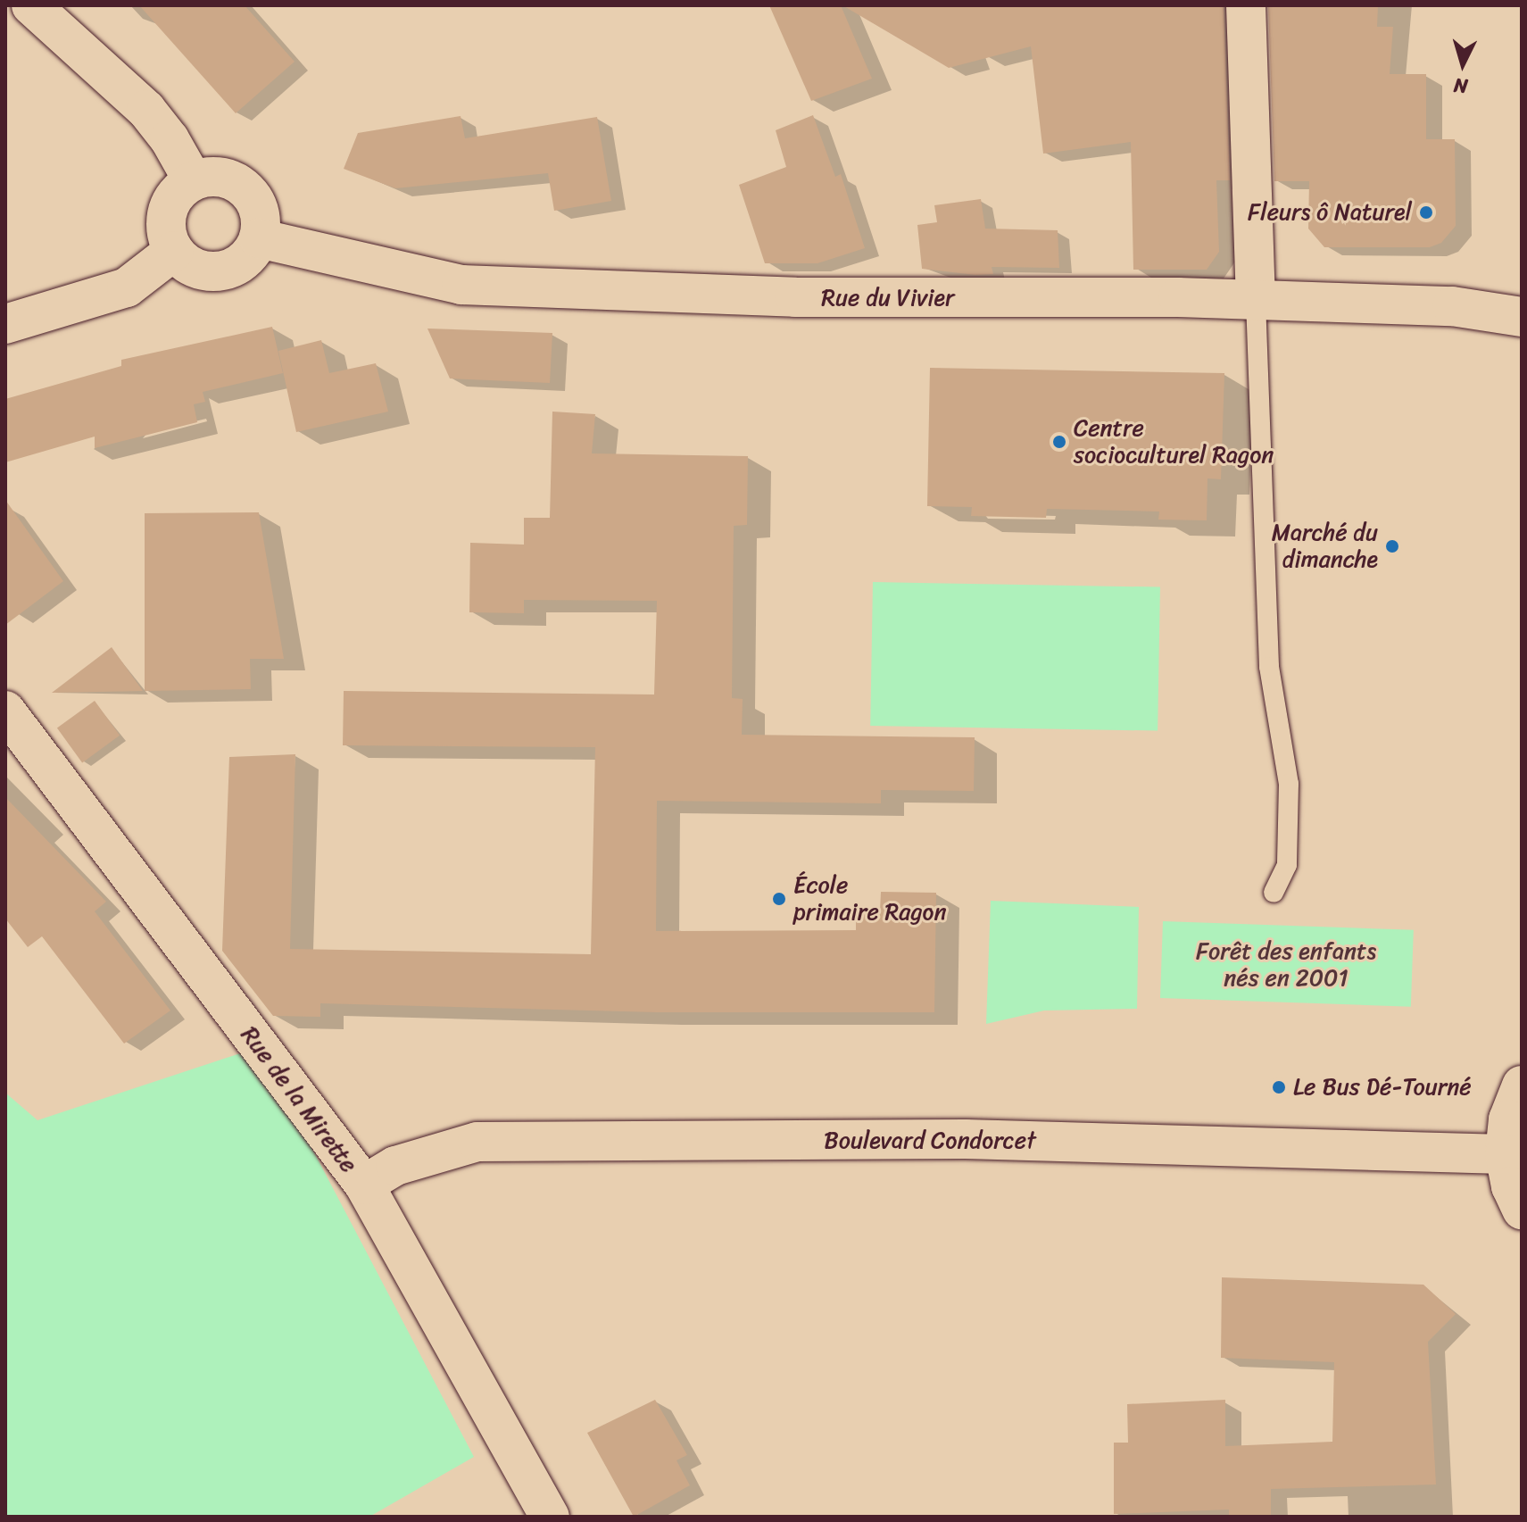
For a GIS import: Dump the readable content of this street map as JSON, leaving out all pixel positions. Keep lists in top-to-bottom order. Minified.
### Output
{"streets":{"street":["Rue du Vivier","Rue de la Mirette","Boulevard Condorcet"]},"crossings":[["Rue de la Mirette","Boulevard Condorcet"]],"parks":["Forêt des enfants nés en 2001"],"places":["Fleurs ô Naturel","Centre socioculturel Ragon","Marché du dimanche","École primaire Ragon","Le Bus Dé-Tourné"],"north":"bottom"}
